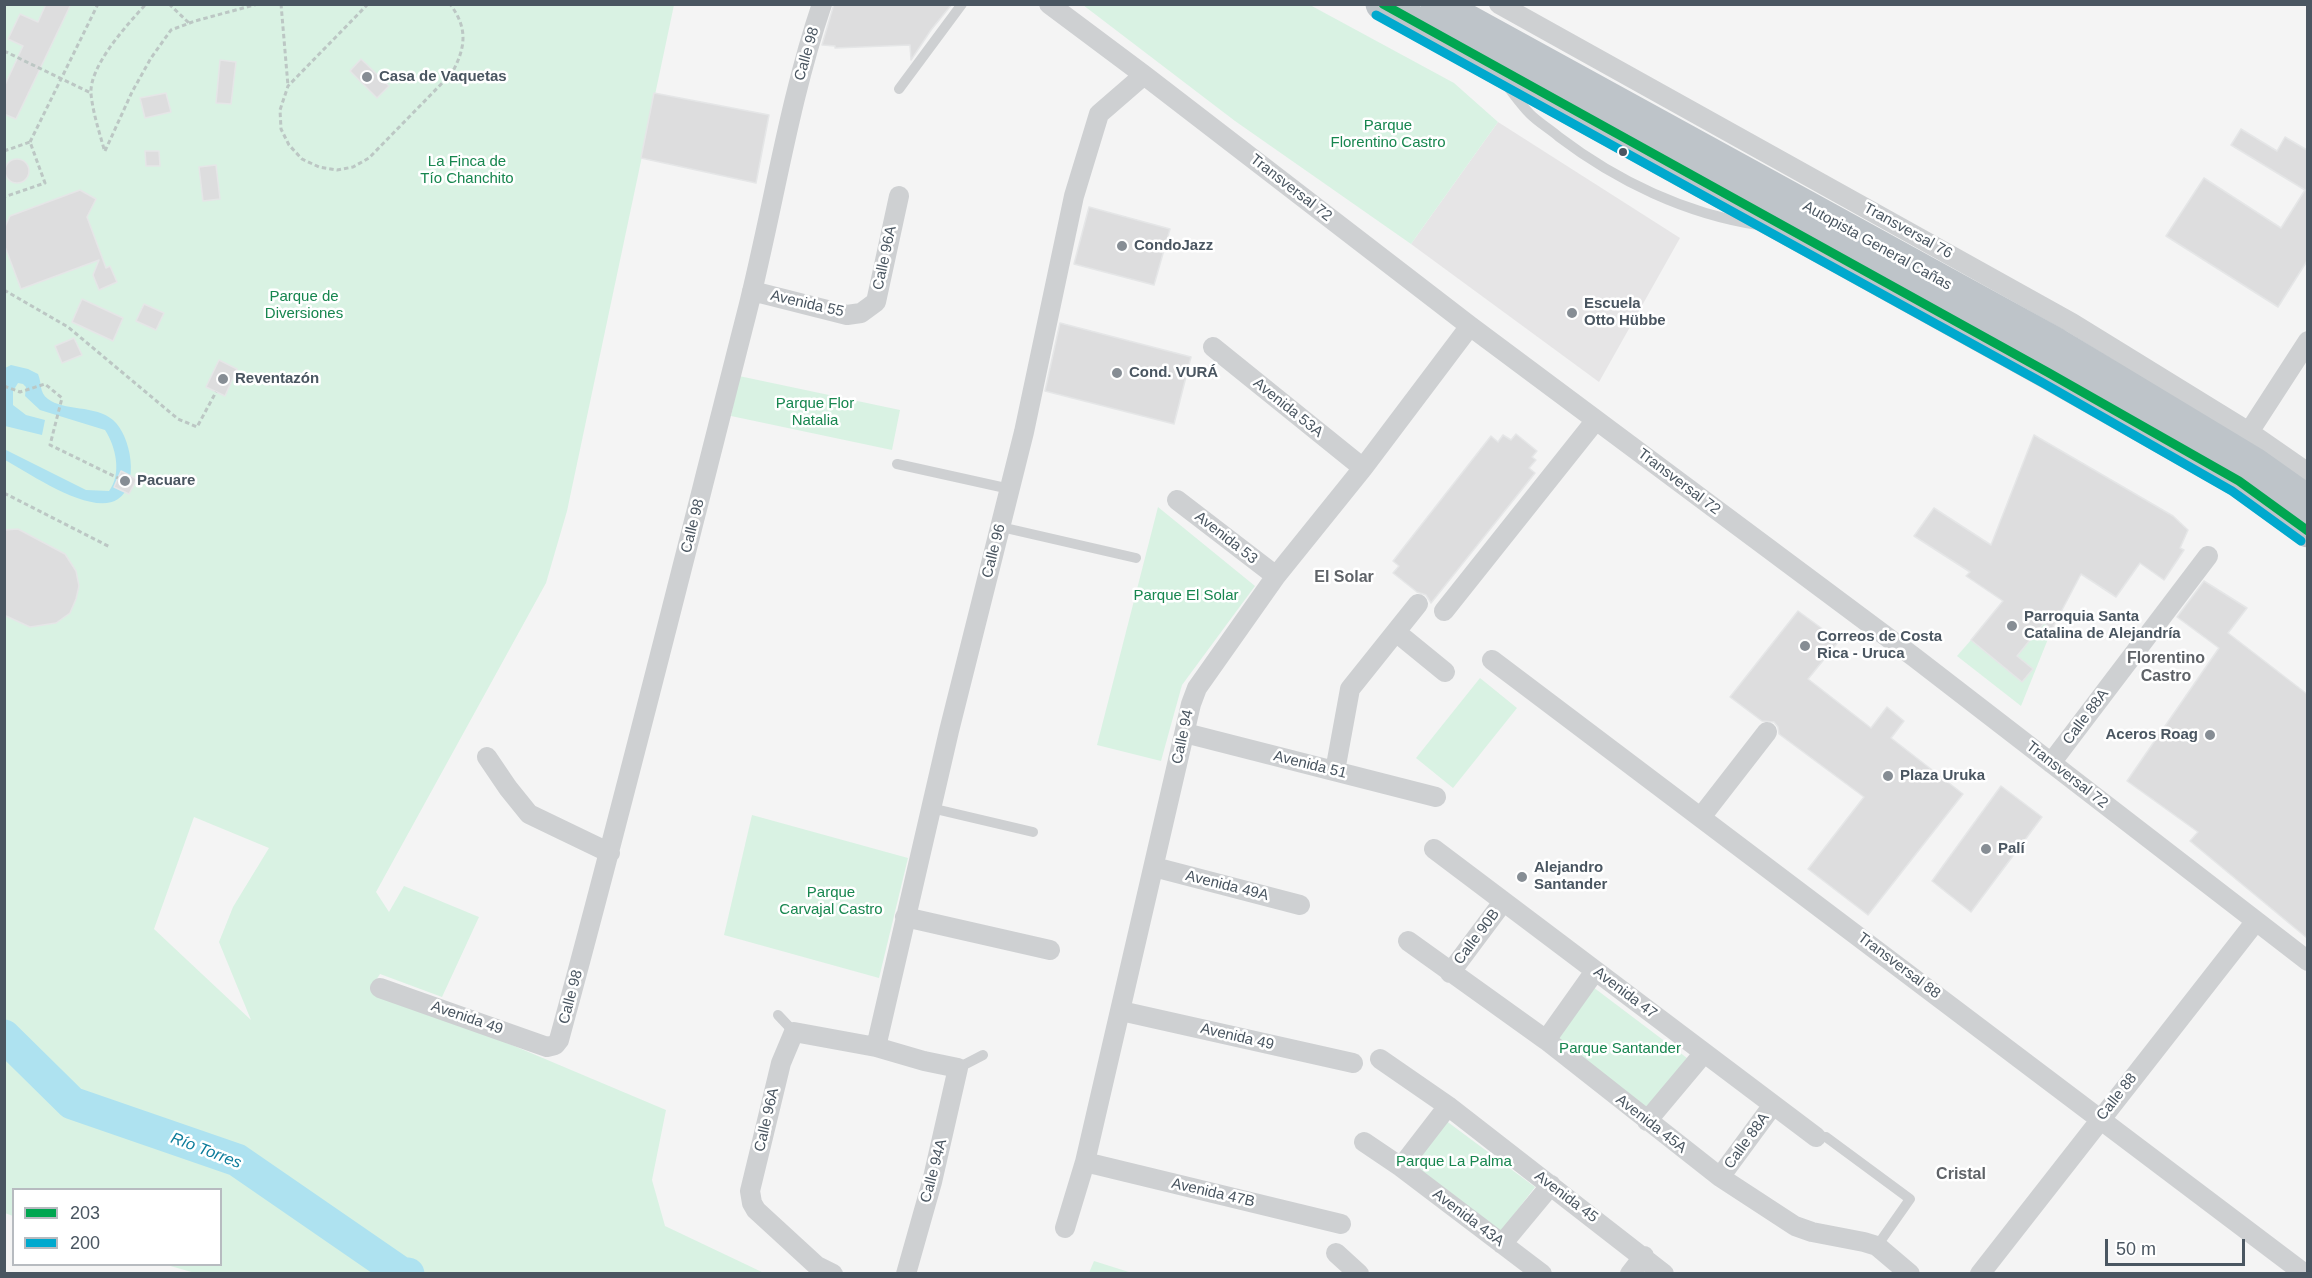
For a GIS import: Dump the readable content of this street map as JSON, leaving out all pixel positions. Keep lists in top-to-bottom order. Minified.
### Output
{"streets":{"highway":["Autopista General Cañas"],"street":["Calle 98","Transversal 72","Transversal 76","Calle 96A","Avenida 55","Avenida 53A","Avenida 53","Calle 96","Calle 88A","Calle 94","Avenida 51","Avenida 49A","Calle 90B","Transversal 88","Avenida 47","Avenida 49","Calle 88","Avenida 45A","Calle 94A","Avenida 47B","Avenida 45","Avenida 43A"]},"crossings":[["Calle 98","Avenida 55"],["Calle 98","Avenida 49"],["Transversal 72","Calle 96"],["Transversal 72","Calle 88A"],["Transversal 72","Calle 94"],["Transversal 72","Calle 88"],["Calle 96A","Avenida 55"],["Avenida 53A","Calle 94"],["Avenida 53","Calle 94"],["Calle 88A","Avenida 47"],["Calle 88A","Avenida 45A"],["Calle 94","Avenida 51"],["Calle 94","Avenida 49A"],["Calle 94","Avenida 49"],["Calle 94","Avenida 47B"],["Calle 90B","Avenida 47"],["Calle 90B","Avenida 45A"],["Transversal 88","Calle 88"]],"districts":["El Solar","Florentino Castro","Cristal"],"water":["Río Torres"],"parks":["Parque Florentino Castro","La Finca de Tío Chanchito","Parque de Diversiones","Parque Flor Natalia","Parque El Solar","Parque Carvajal Castro","Parque Santander","Parque La Palma"],"places":["Casa de Vaquetas","CondoJazz","Escuela Otto Hübbe","Cond. VURÁ","Reventazón","Pacuare","Parroquia Santa Catalina de Alejandría","Correos de Costa Rica - Uruca","Aceros Roag","Plaza Uruka","Palí","Alejandro Santander"],"lines":["transit line 203","transit line 200"],"legend":["203","200"],"scale_bar":"50 m"}
